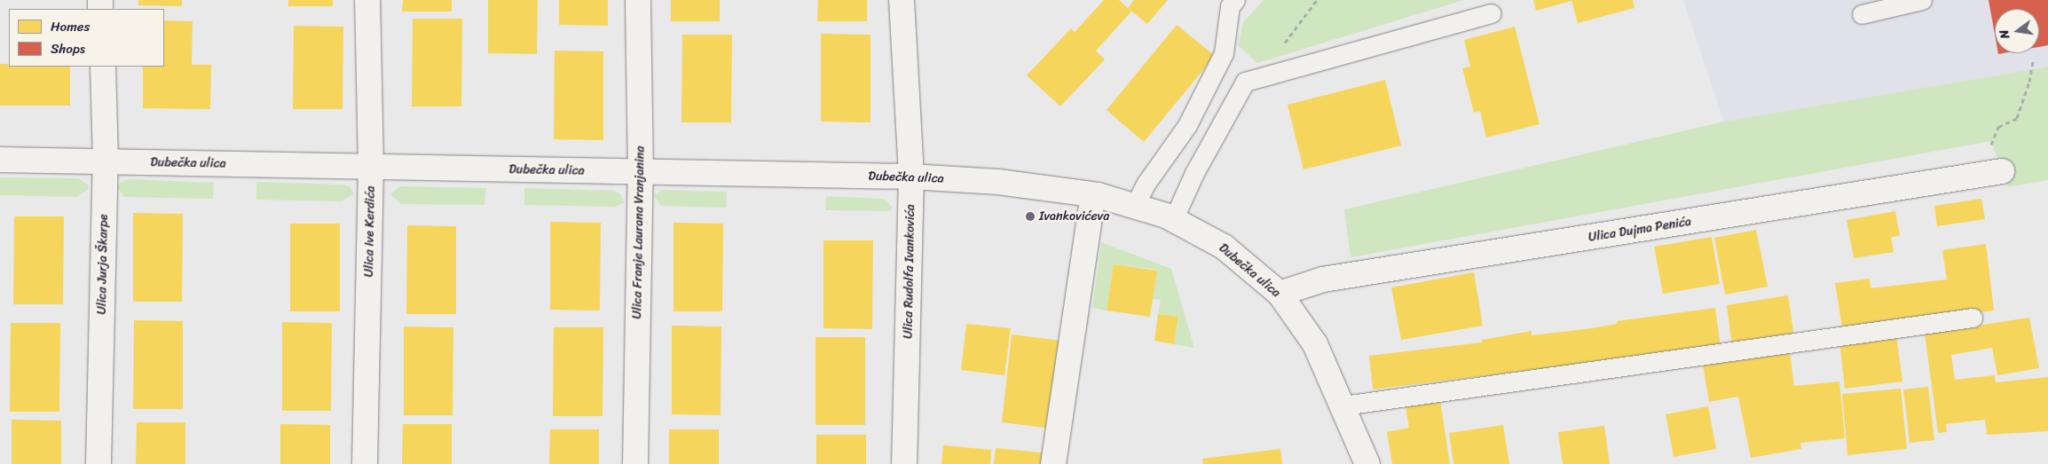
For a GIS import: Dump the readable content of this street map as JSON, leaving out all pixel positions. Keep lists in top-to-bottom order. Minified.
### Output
{"streets":{"street":["Dubečka ulica","Ulica Dujma Penića","Ulica Ive Kerdića","Ulica Franje Laurana Vranjanina","Ulica Jurja Škarpe","Ulica Rudolfa Ivankovića"]},"crossings":[["Dubečka ulica","Ulica Dujma Penića"],["Dubečka ulica","Ulica Ive Kerdića"],["Dubečka ulica","Ulica Franje Laurana Vranjanina"],["Dubečka ulica","Ulica Jurja Škarpe"],["Dubečka ulica","Ulica Rudolfa Ivankovića"]],"places":["Ivankovićeva"],"legend":["Homes","Shops"],"north":"left"}
